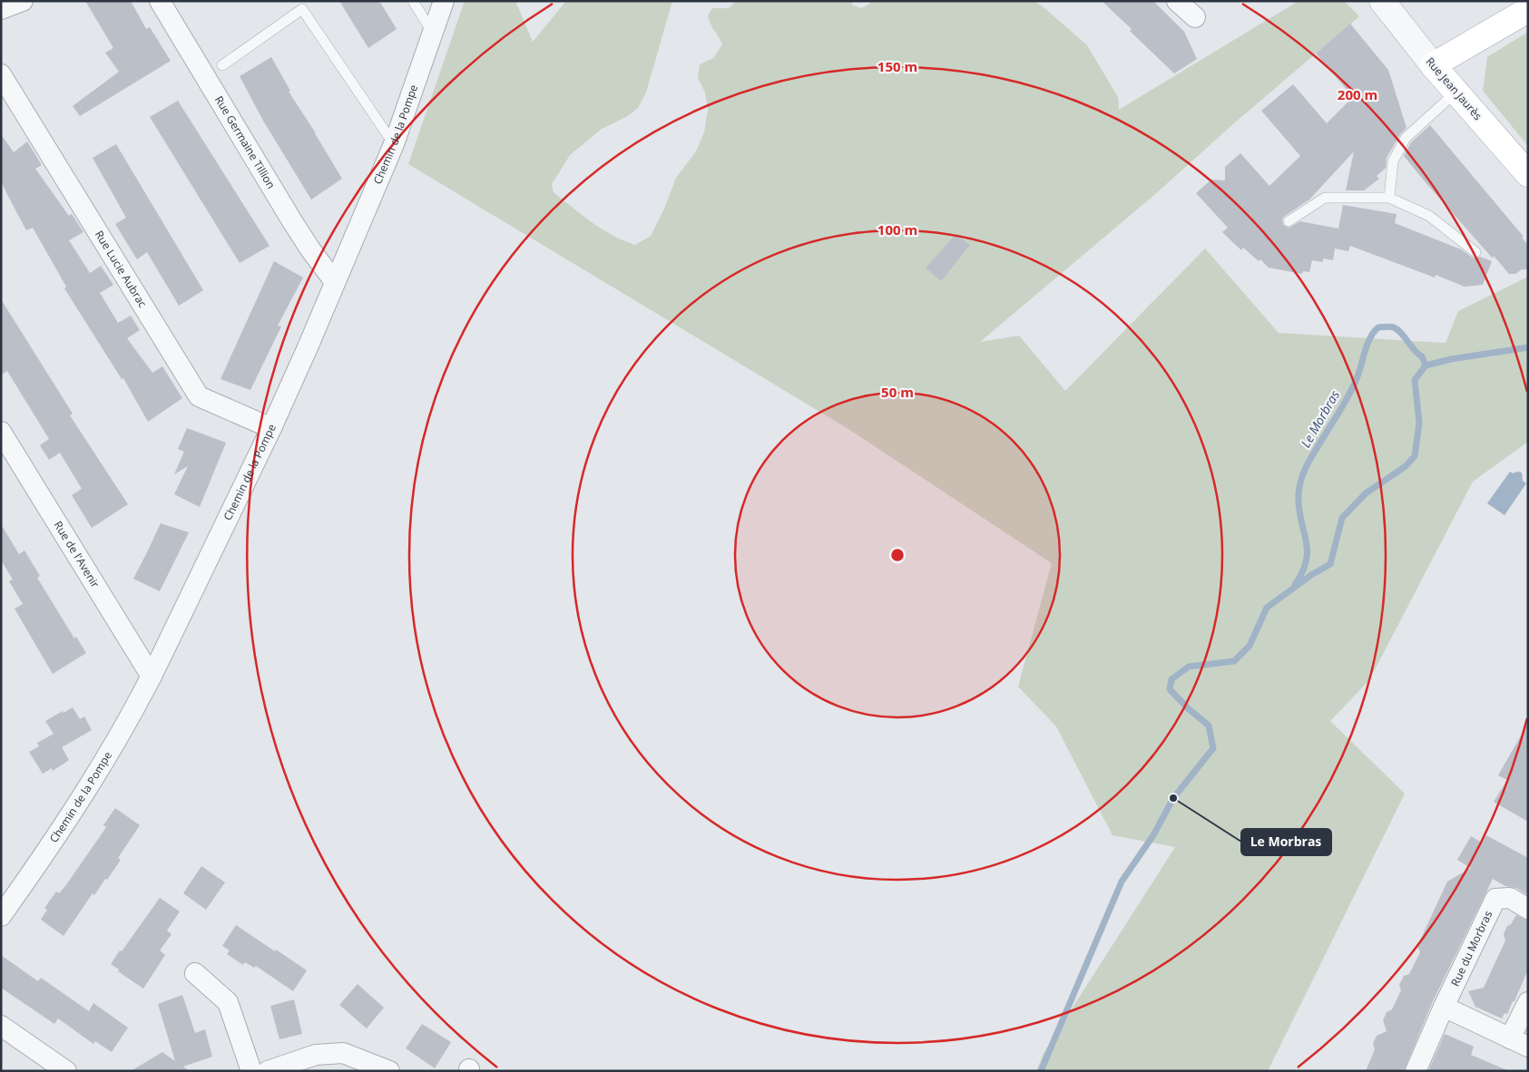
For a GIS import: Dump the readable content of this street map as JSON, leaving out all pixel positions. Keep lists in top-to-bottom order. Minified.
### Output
{"streets":{"main road":["Rue Jean Jaurès"],"street":["Chemin de la Pompe","Rue Germaine Tillion","Rue Lucie Aubrac","Rue de l'Avenir","Rue du Morbras"]},"crossings":[["Chemin de la Pompe","Rue Germaine Tillion"],["Chemin de la Pompe","Rue Lucie Aubrac"],["Chemin de la Pompe","Rue de l'Avenir"]],"water":["Le Morbras"],"places":["Le Morbras"],"rings":["150 m","200 m","100 m","50 m"]}
